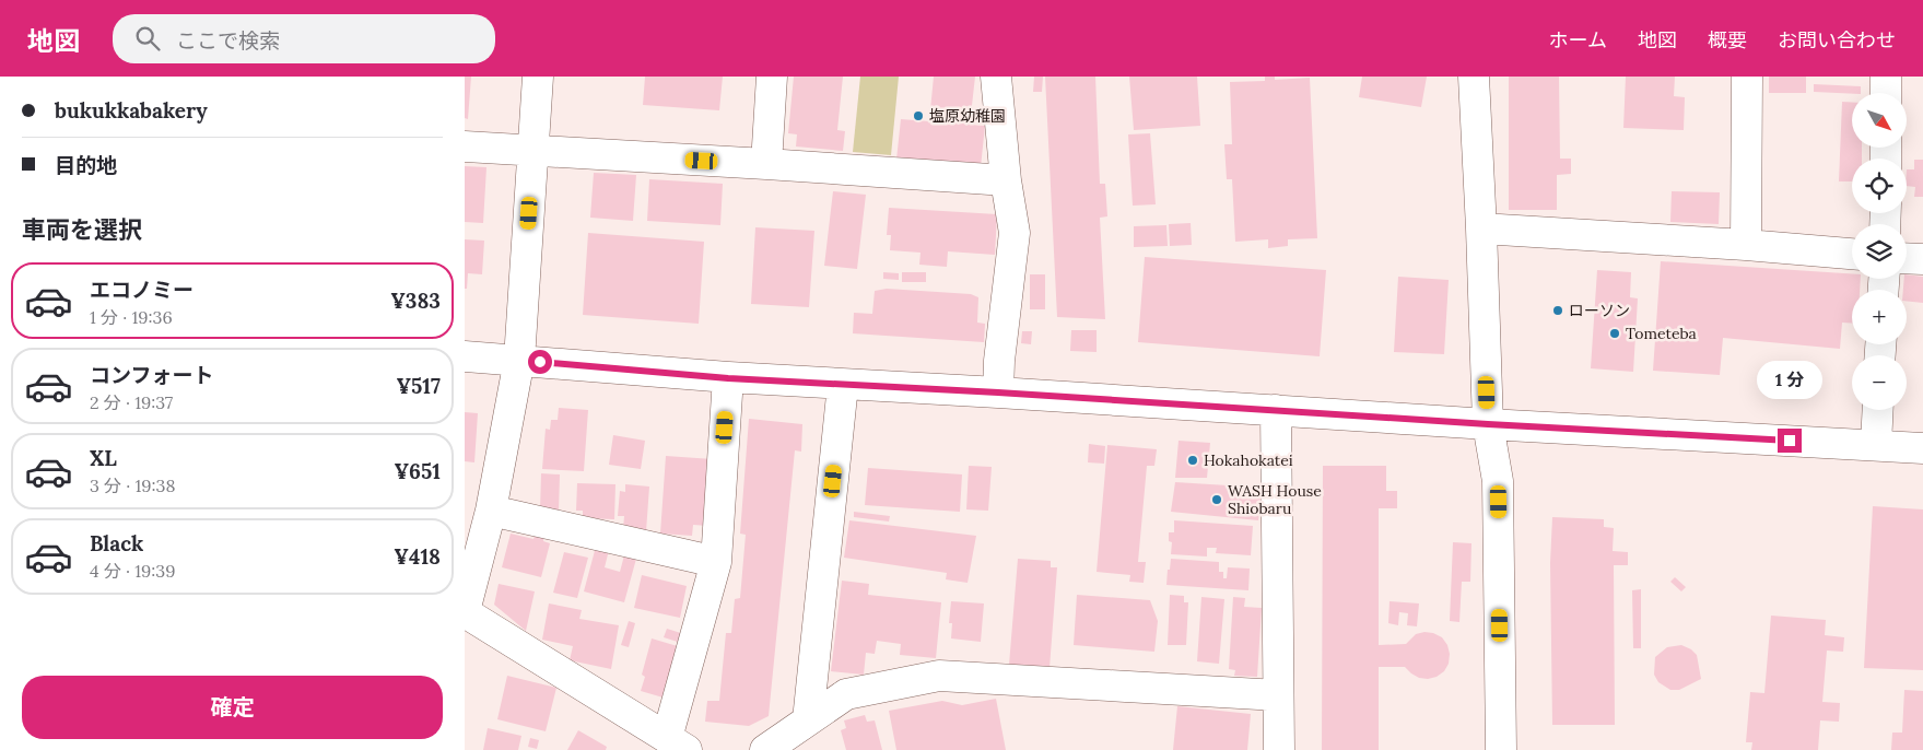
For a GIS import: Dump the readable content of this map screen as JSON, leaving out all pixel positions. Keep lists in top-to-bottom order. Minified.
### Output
{"places":["塩原幼稚園","ローソン","Tometeba","Hokahokatei","WASH House Shiobaru"],"north":"bottom right","page":{"header":"地図","search":"ここで検索","nav":["ホーム","地図","概要","お問い合わせ"],"banner":["bukukkabakery","目的地"],"map_buttons":["+","−"],"heading":"車両を選択","list":[{"name":"エコノミー","note":"1 分 · 19:36","value":"¥383"},{"name":"コンフォート","note":"2 分 · 19:37","value":"¥517"},{"name":"XL","note":"3 分 · 19:38","value":"¥651"},{"name":"Black","note":"4 分 · 19:39","value":"¥418"}],"bubble":"1 分","buttons":"確定"}}
